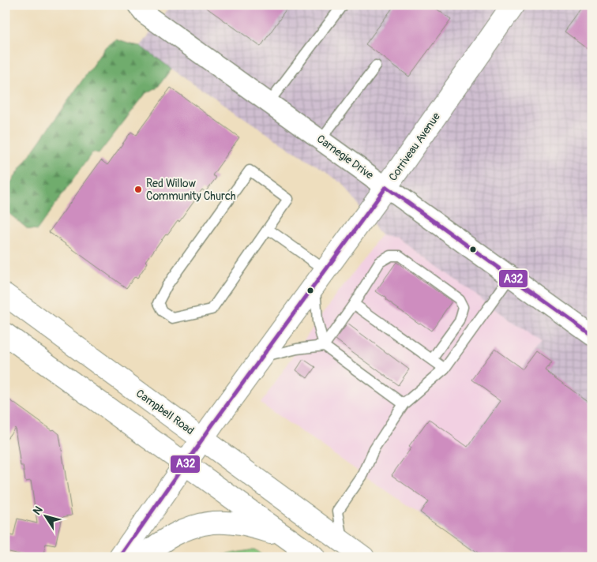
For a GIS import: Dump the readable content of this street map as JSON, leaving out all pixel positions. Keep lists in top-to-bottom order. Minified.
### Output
{"streets":{"street":["Corriveau Avenue","Carnegie Drive","Campbell Road"]},"crossings":[["Corriveau Avenue","Carnegie Drive"],["Corriveau Avenue","Campbell Road"]],"places":["Red Willow Community Church"],"lines":["transit line A32"],"north":"top left"}
